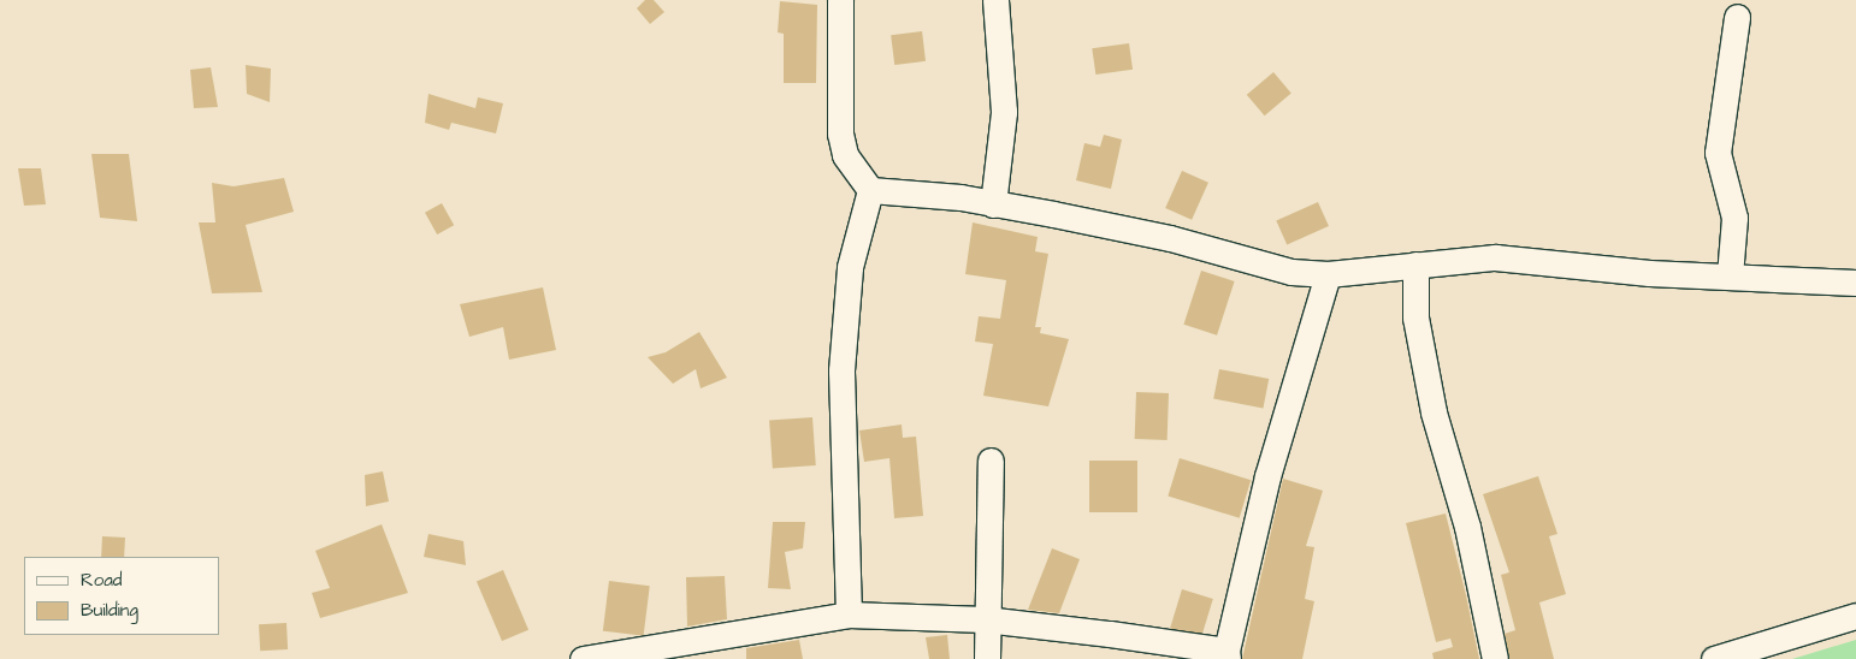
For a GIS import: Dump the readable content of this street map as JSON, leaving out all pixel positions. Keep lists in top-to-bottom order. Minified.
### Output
{"legend":["Road","Building"]}
